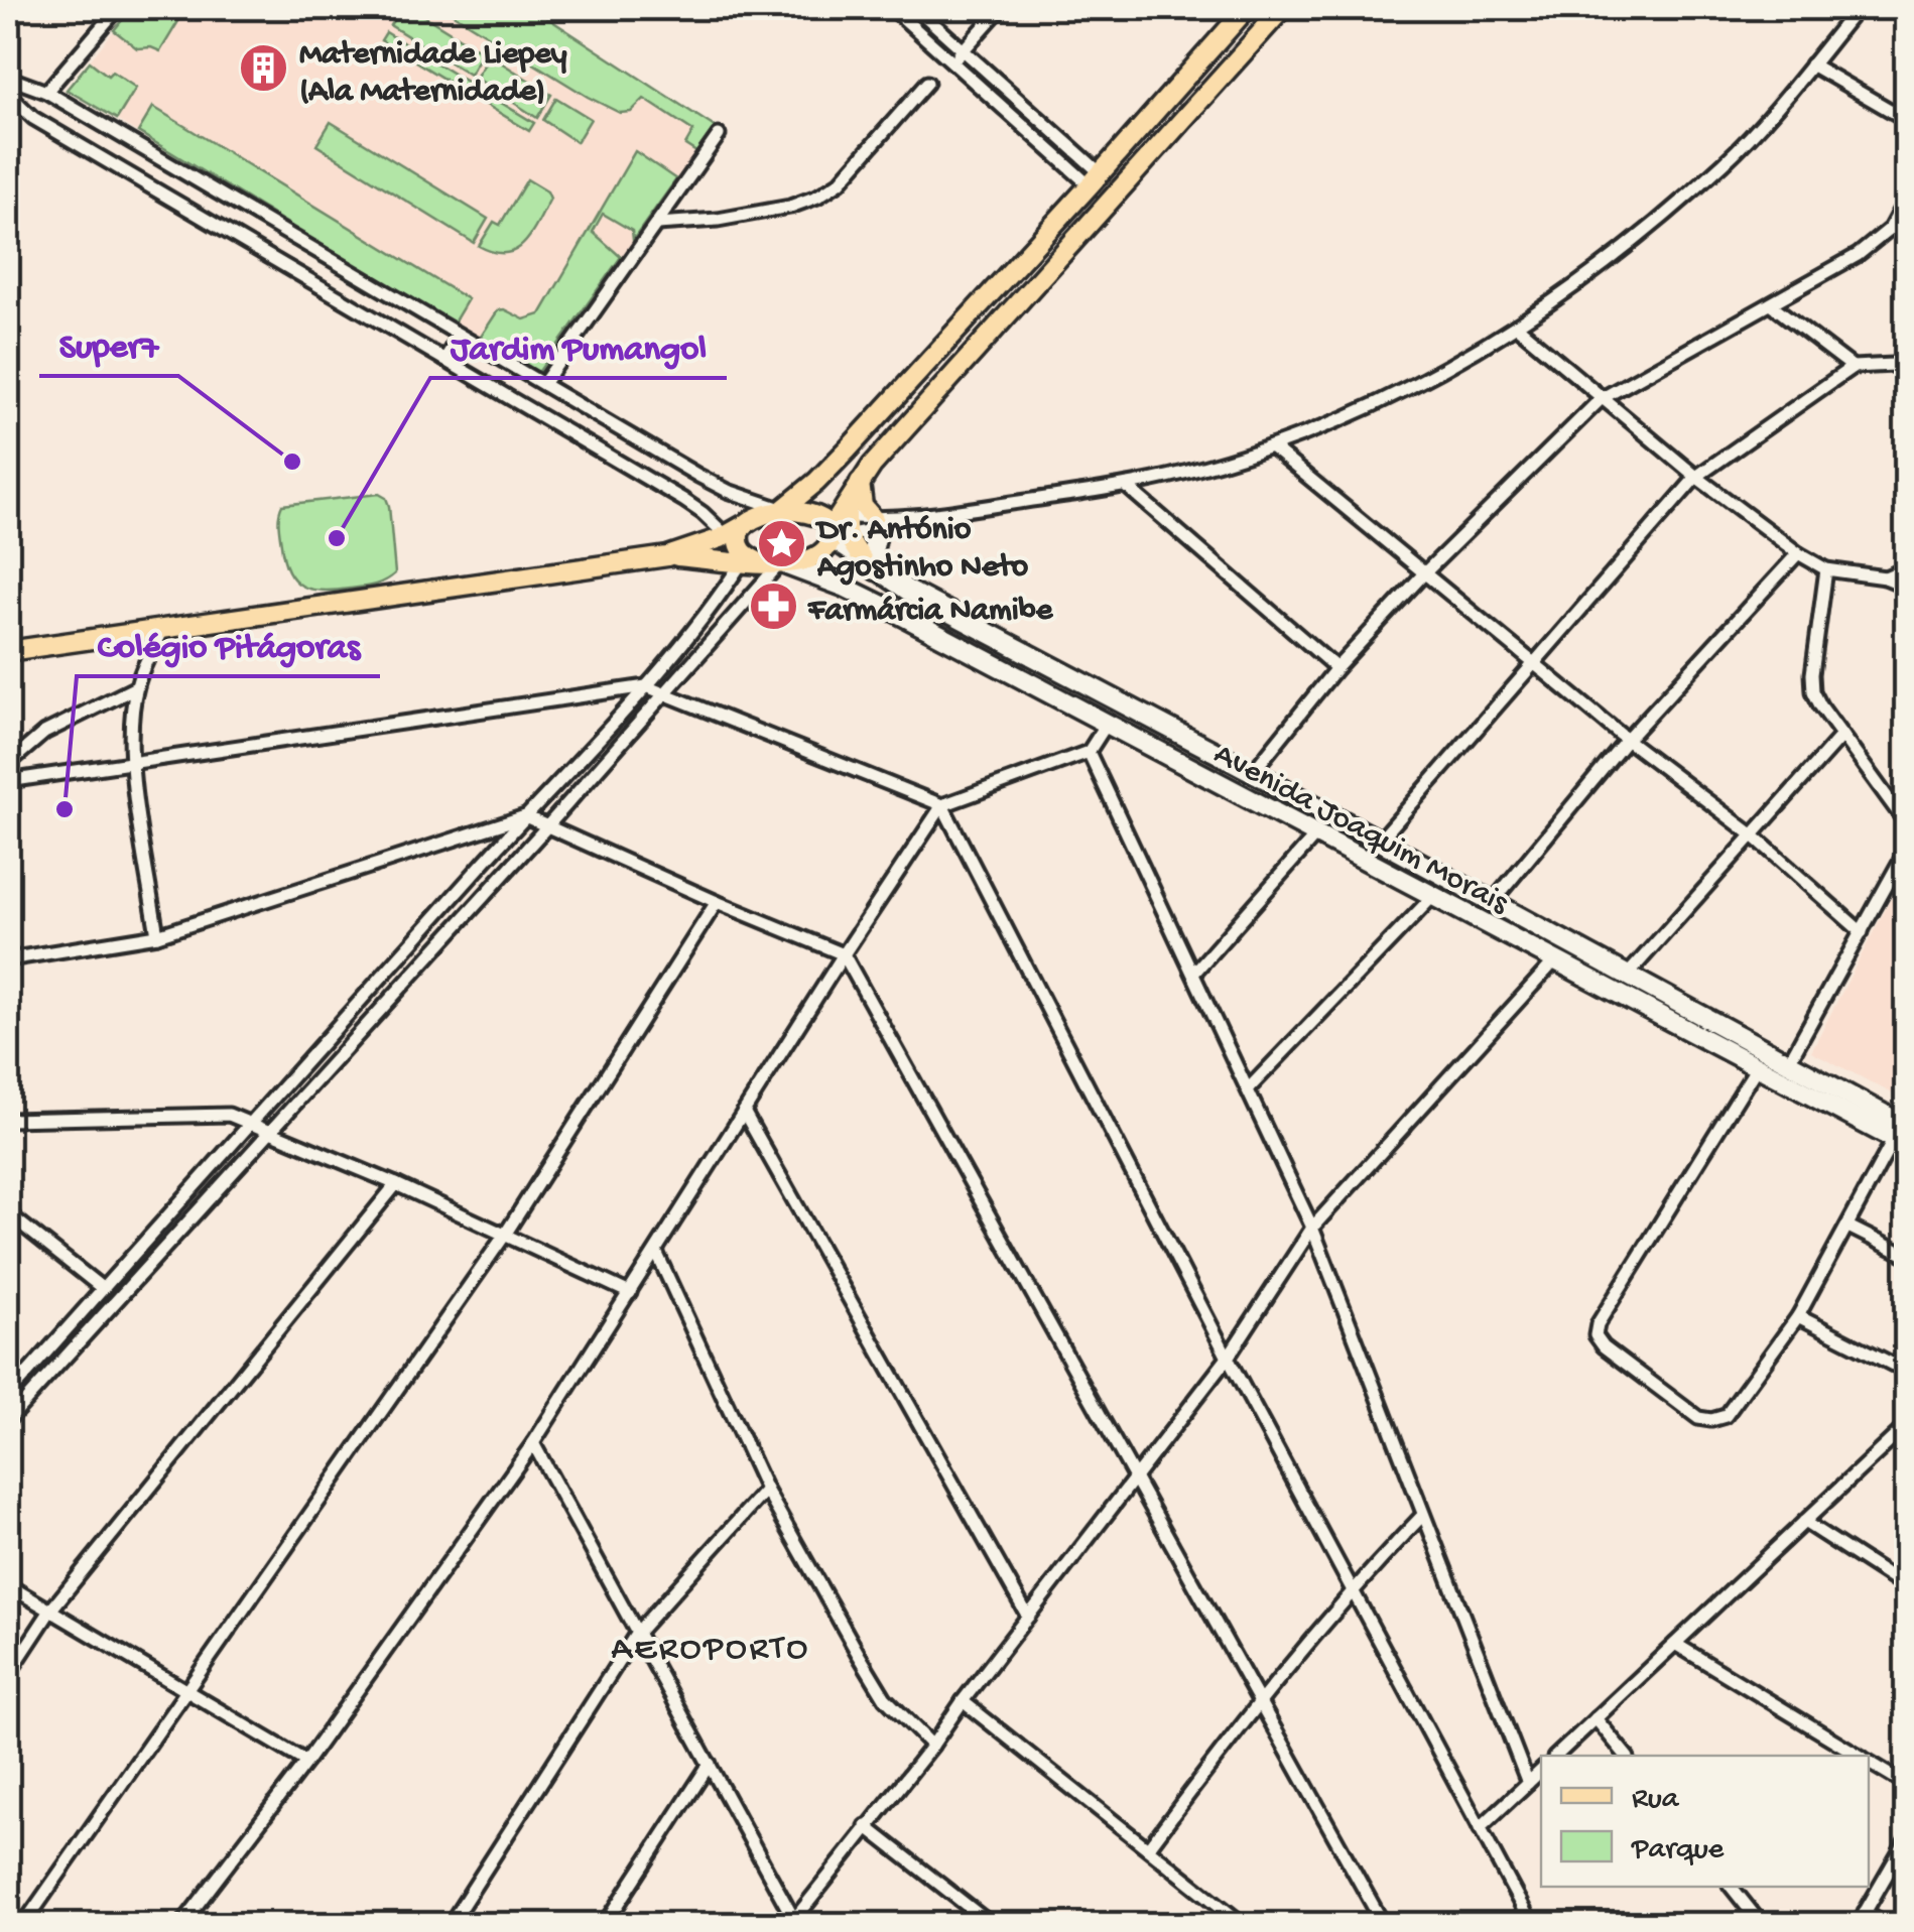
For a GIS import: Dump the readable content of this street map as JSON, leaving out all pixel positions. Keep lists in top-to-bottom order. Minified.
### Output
{"streets":{"street":["Avenida Joaquim Morais"]},"districts":["AEROPORTO"],"places":{"building":["Maternidade Liepey (Ala Maternidade)"],"other":["Super7","Jardim Pumangol","Colégio Pitágoras"],"place":["Dr. António Agostinho Neto"],"pharmacy":["Farmárcia Namibe"]},"legend":["Rua","Parque"]}
